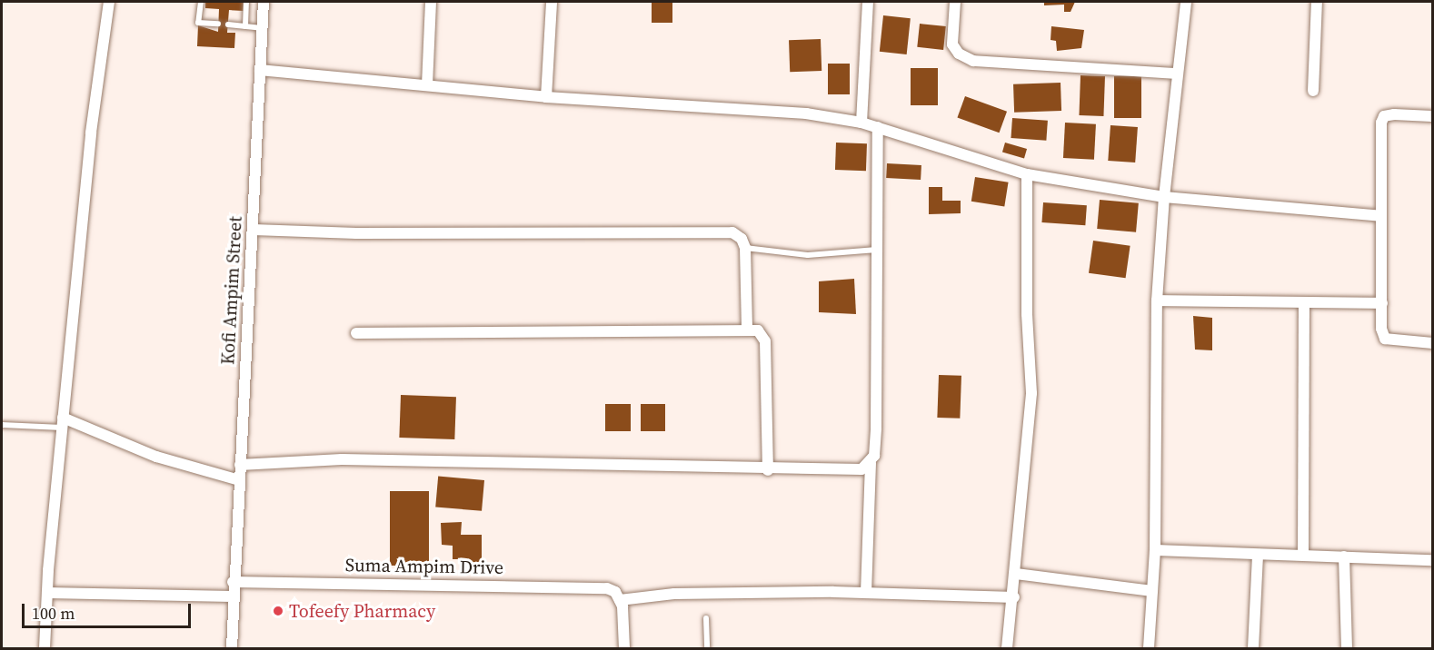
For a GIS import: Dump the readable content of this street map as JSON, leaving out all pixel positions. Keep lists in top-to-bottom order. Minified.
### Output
{"streets":{"street":["Kofi Ampim Street","Suma Ampim Drive"]},"crossings":[["Kofi Ampim Street","Suma Ampim Drive"]],"places":["Tofeefy Pharmacy"],"scale_bar":"100 m"}
